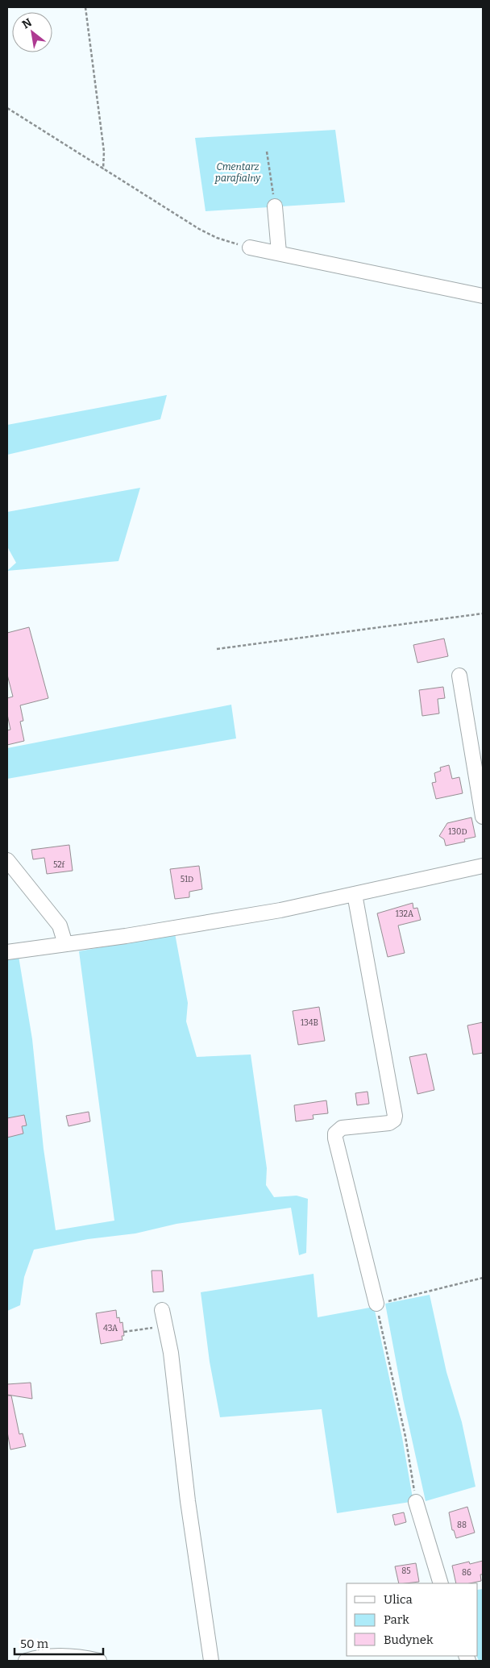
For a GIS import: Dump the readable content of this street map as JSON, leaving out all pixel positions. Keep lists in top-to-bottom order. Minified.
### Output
{"parks":["Cmentarz parafialny"],"house_numbers":["130D","52f","51D","132A","134B","43A","88","85","86"],"legend":["Ulica","Park","Budynek"],"scale_bar":"50 m","north":"top left"}
